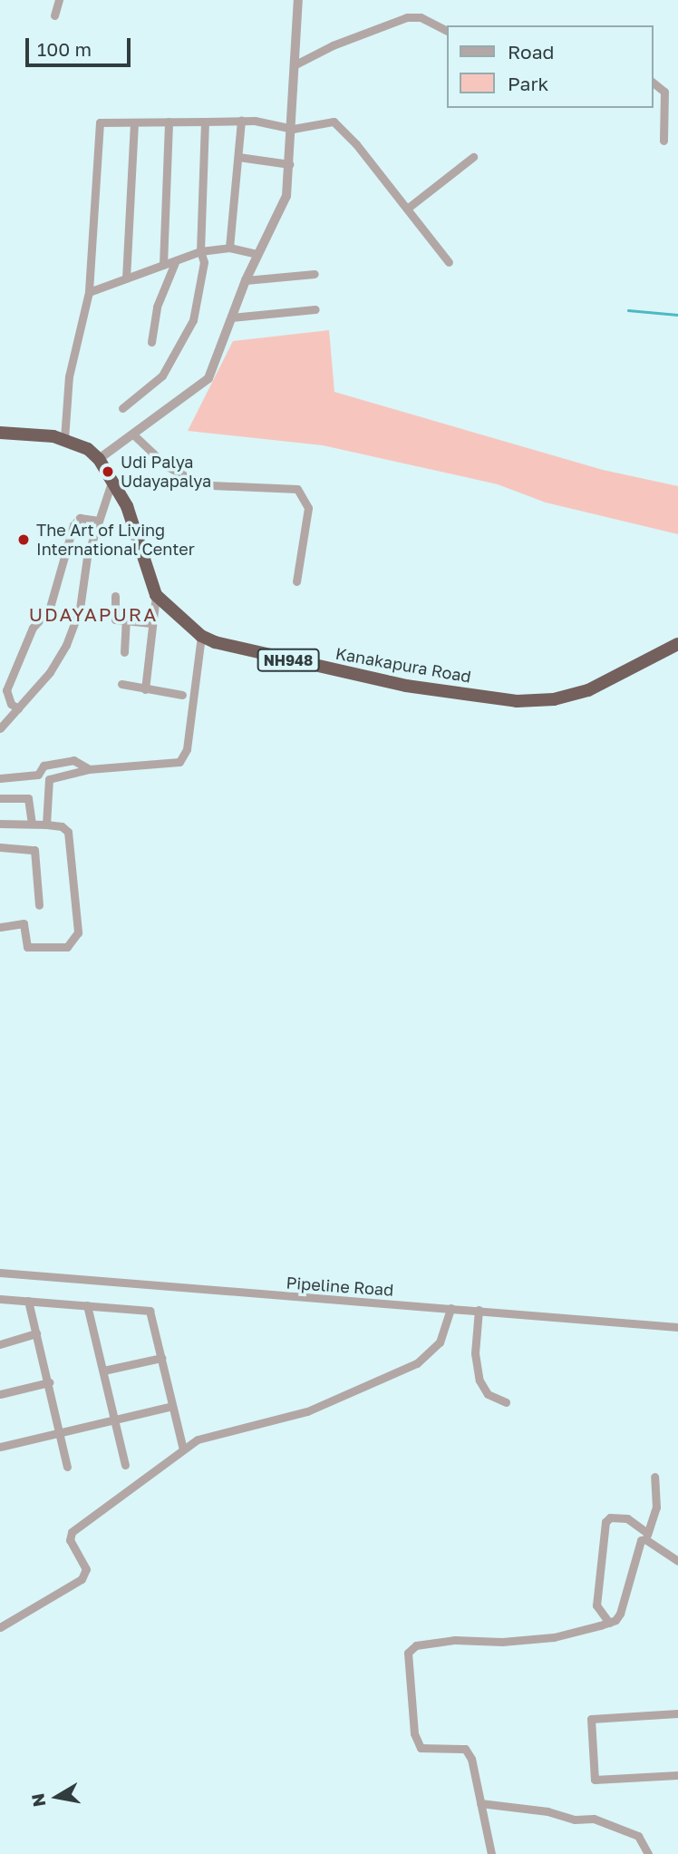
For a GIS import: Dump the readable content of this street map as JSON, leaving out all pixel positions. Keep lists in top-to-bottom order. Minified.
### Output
{"streets":{"highway":["NH948","Kanakapura Road"],"street":["Pipeline Road"]},"districts":["UDAYAPURA"],"places":["Udi Palya Udayapalya","The Art of Living International Center"],"legend":["Road","Park"],"scale_bar":"100 m","north":"left"}
